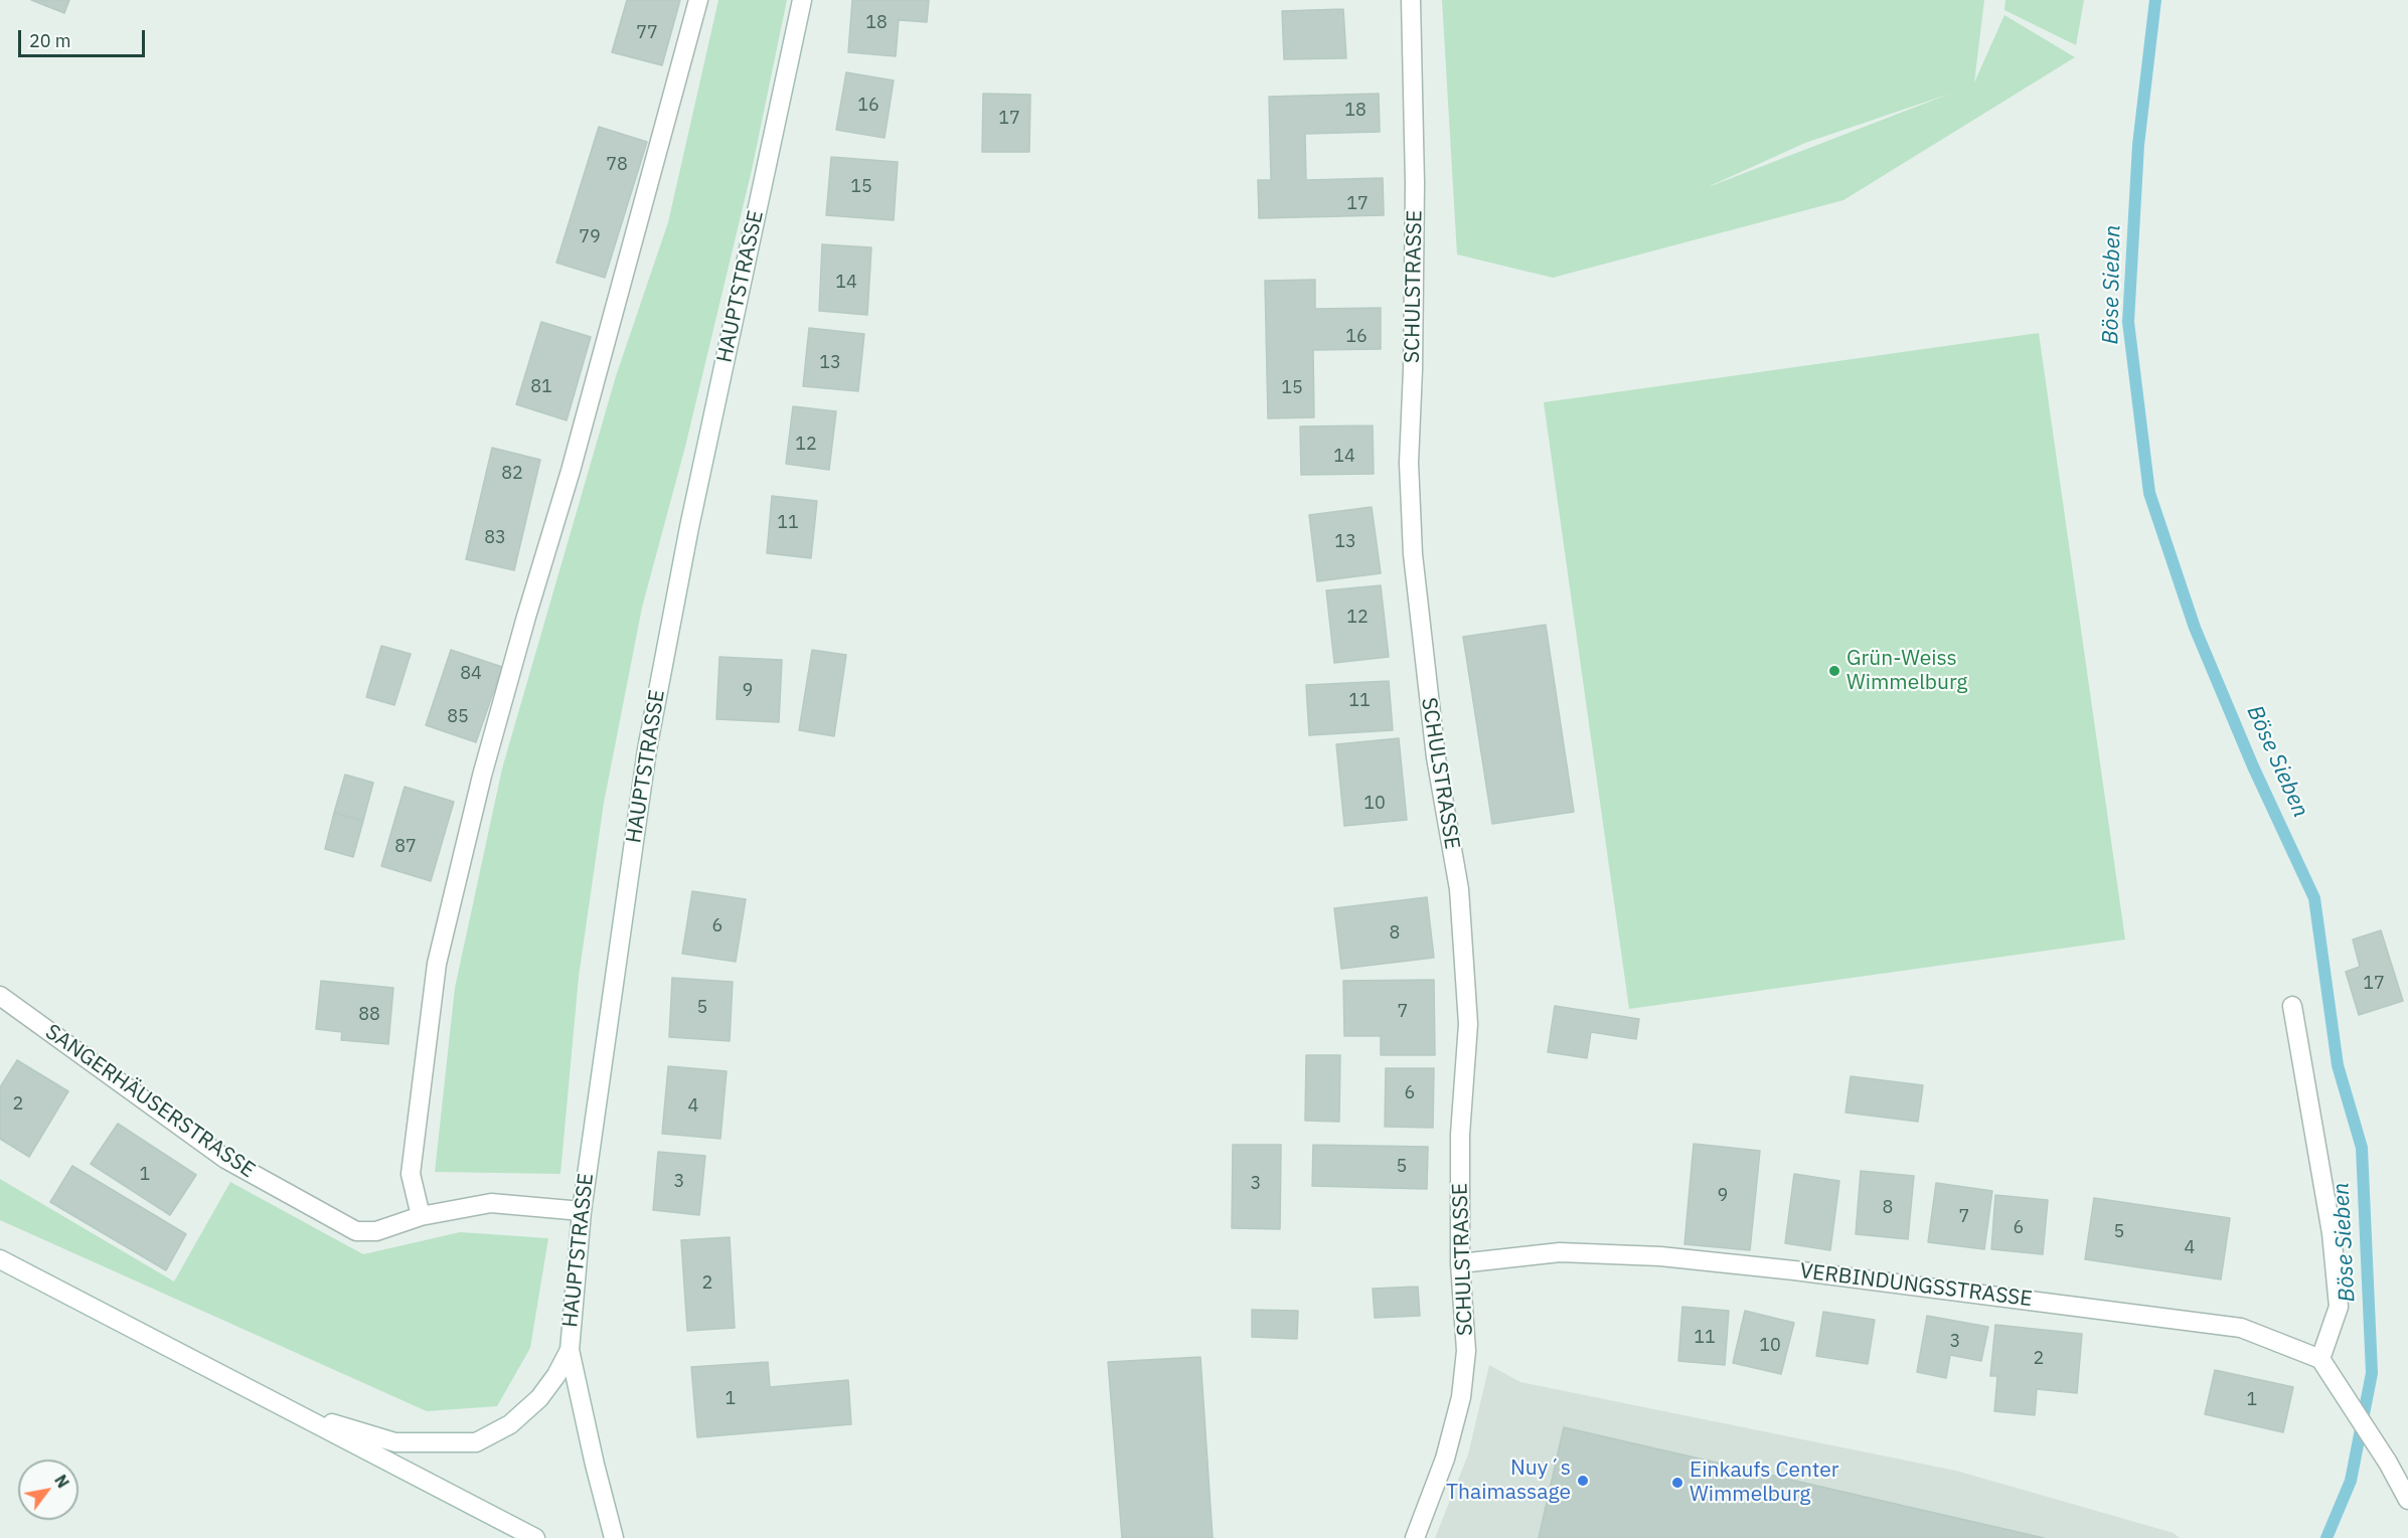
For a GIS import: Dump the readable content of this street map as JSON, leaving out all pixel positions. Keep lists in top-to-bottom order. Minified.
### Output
{"streets":{"street":["HAUPTSTRASSE","SCHULSTRASSE","SANGERHÄUSERSTRASSE","VERBINDUNGSSTRASSE"]},"crossings":[["HAUPTSTRASSE","SANGERHÄUSERSTRASSE"],["SCHULSTRASSE","VERBINDUNGSSTRASSE"]],"water":["Böse Sieben"],"places":["Grün-Weiss Wimmelburg","Nuy´s Thaimassage","Einkaufs Center Wimmelburg"],"house_numbers":["18","77","16","18","17","78","15","17","79","14","16","13","81","15","12","14","82","11","83","13","12","84","9","11","85","10","87","6","8","17","5","7","88","6","2","4","5","1","3","3","9","8","7","6","5","4","2","11","3","10","2","1","1"],"scale_bar":"20 m","north":"top right"}
